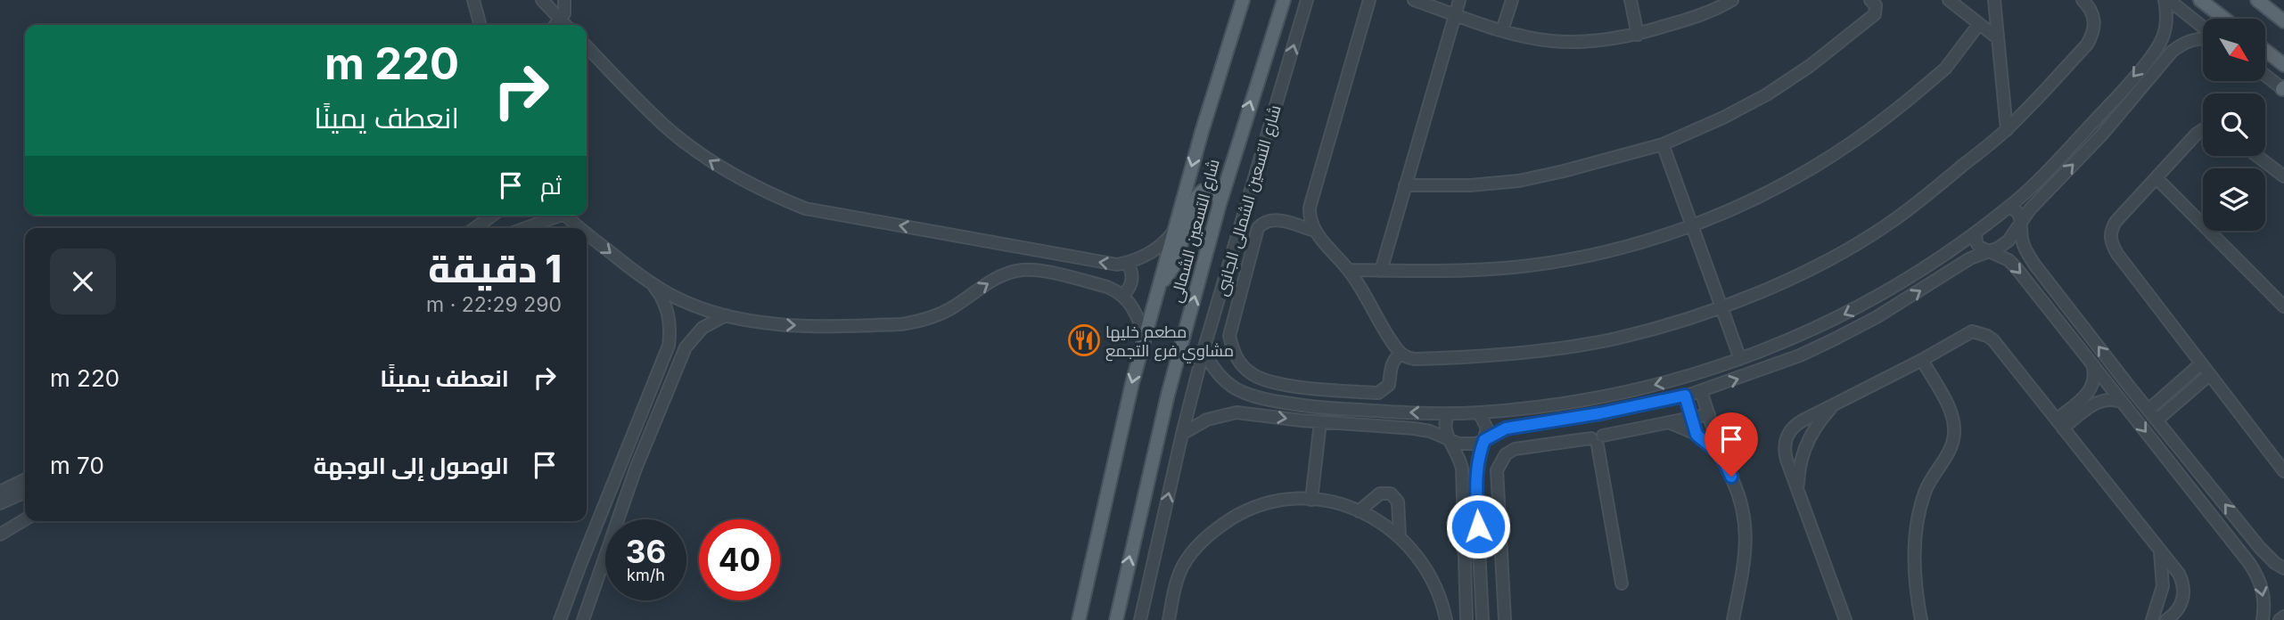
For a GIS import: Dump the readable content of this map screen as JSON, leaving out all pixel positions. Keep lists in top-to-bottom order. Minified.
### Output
{"streets":{"main road":["شارع التسعين الشمالى"],"street":["شارع التسعين الشمالى الجانبى"]},"places":{"restaurant":["مطعم خليها مشاوي فرع التجمع"]},"north":"bottom right","page":{"turn":["220 m","انعطف يمينًا"],"then":"ثم","heading":["1 دقيقة","290 m · 22:29"],"list":[{"name":"انعطف يمينًا","value":"220 m"},{"name":"الوصول إلى الوجهة","value":"70 m"}],"speed":"36 km/h","limit":"40"}}
